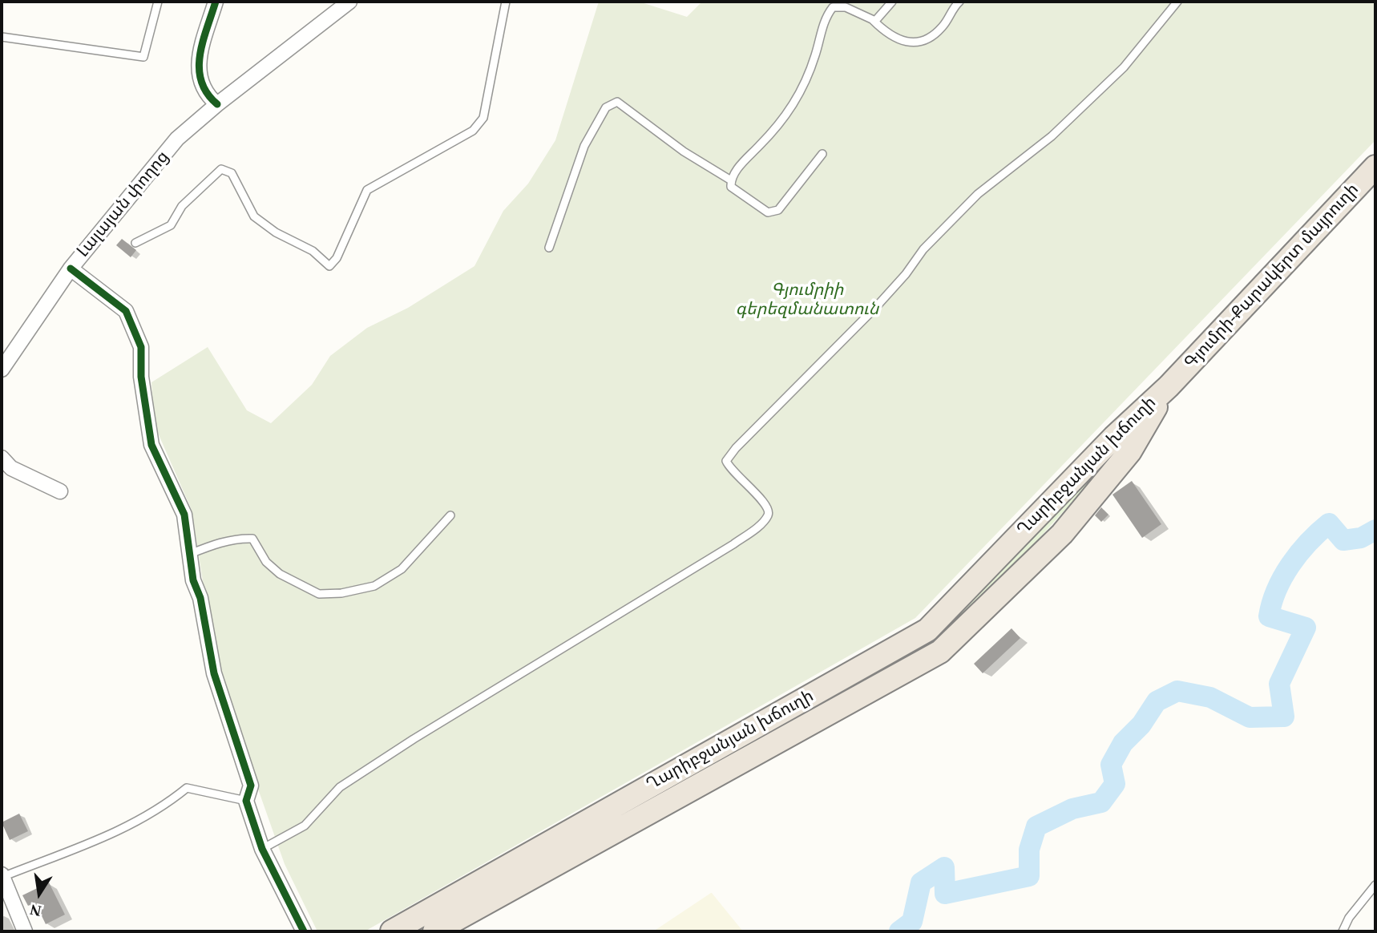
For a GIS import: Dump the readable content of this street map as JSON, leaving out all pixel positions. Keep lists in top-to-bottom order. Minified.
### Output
{"streets":{"highway":["Գյումրի-Քարակերտ մայրուղի","Ղարիբջանյան խճուղի"],"street":["Լալայան փողոց"]},"crossings":[["Գյումրի-Քարակերտ մայրուղի","Ղարիբջանյան խճուղի"]],"parks":["Գյումրիի գերեզմանատուն"],"north":"bottom"}
